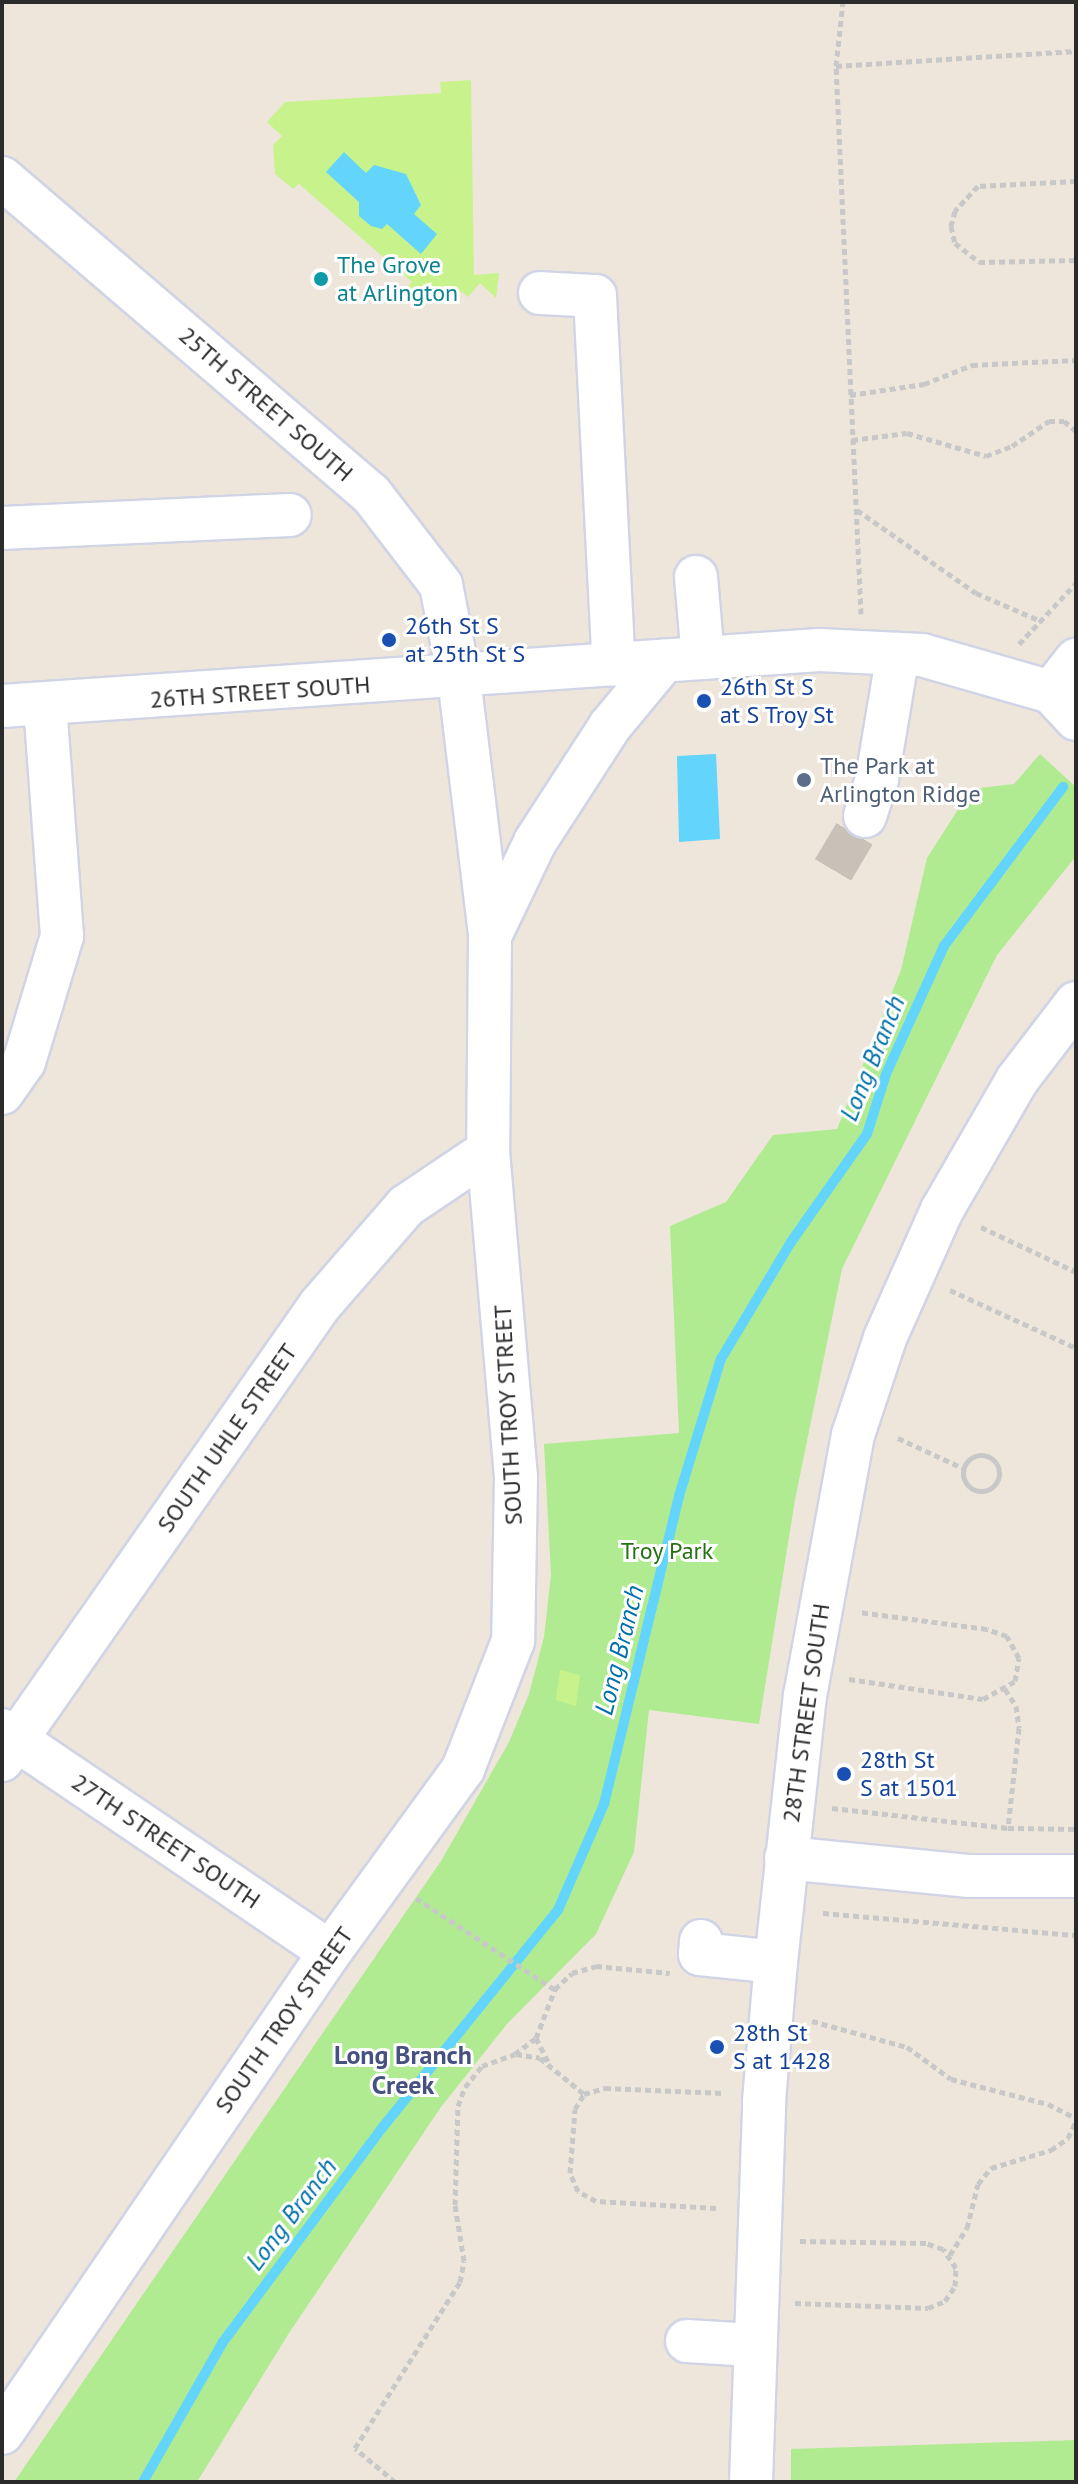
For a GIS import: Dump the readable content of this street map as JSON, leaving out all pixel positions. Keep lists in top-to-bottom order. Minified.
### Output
{"streets":{"street":["25TH STREET SOUTH","26TH STREET SOUTH","SOUTH TROY STREET","SOUTH UHLE STREET","28TH STREET SOUTH","27TH STREET SOUTH"]},"crossings":[["25TH STREET SOUTH","26TH STREET SOUTH"],["25TH STREET SOUTH","SOUTH TROY STREET"],["26TH STREET SOUTH","SOUTH TROY STREET"],["SOUTH TROY STREET","SOUTH UHLE STREET"],["SOUTH TROY STREET","27TH STREET SOUTH"],["SOUTH UHLE STREET","27TH STREET SOUTH"]],"districts":["Long Branch Creek"],"water":["Long Branch"],"parks":["Troy Park"],"places":["The Grove at Arlington","26th St S at 25th St S","26th St S at S Troy St","The Park at Arlington Ridge","28th St S at 1501","28th St S at 1428"]}
